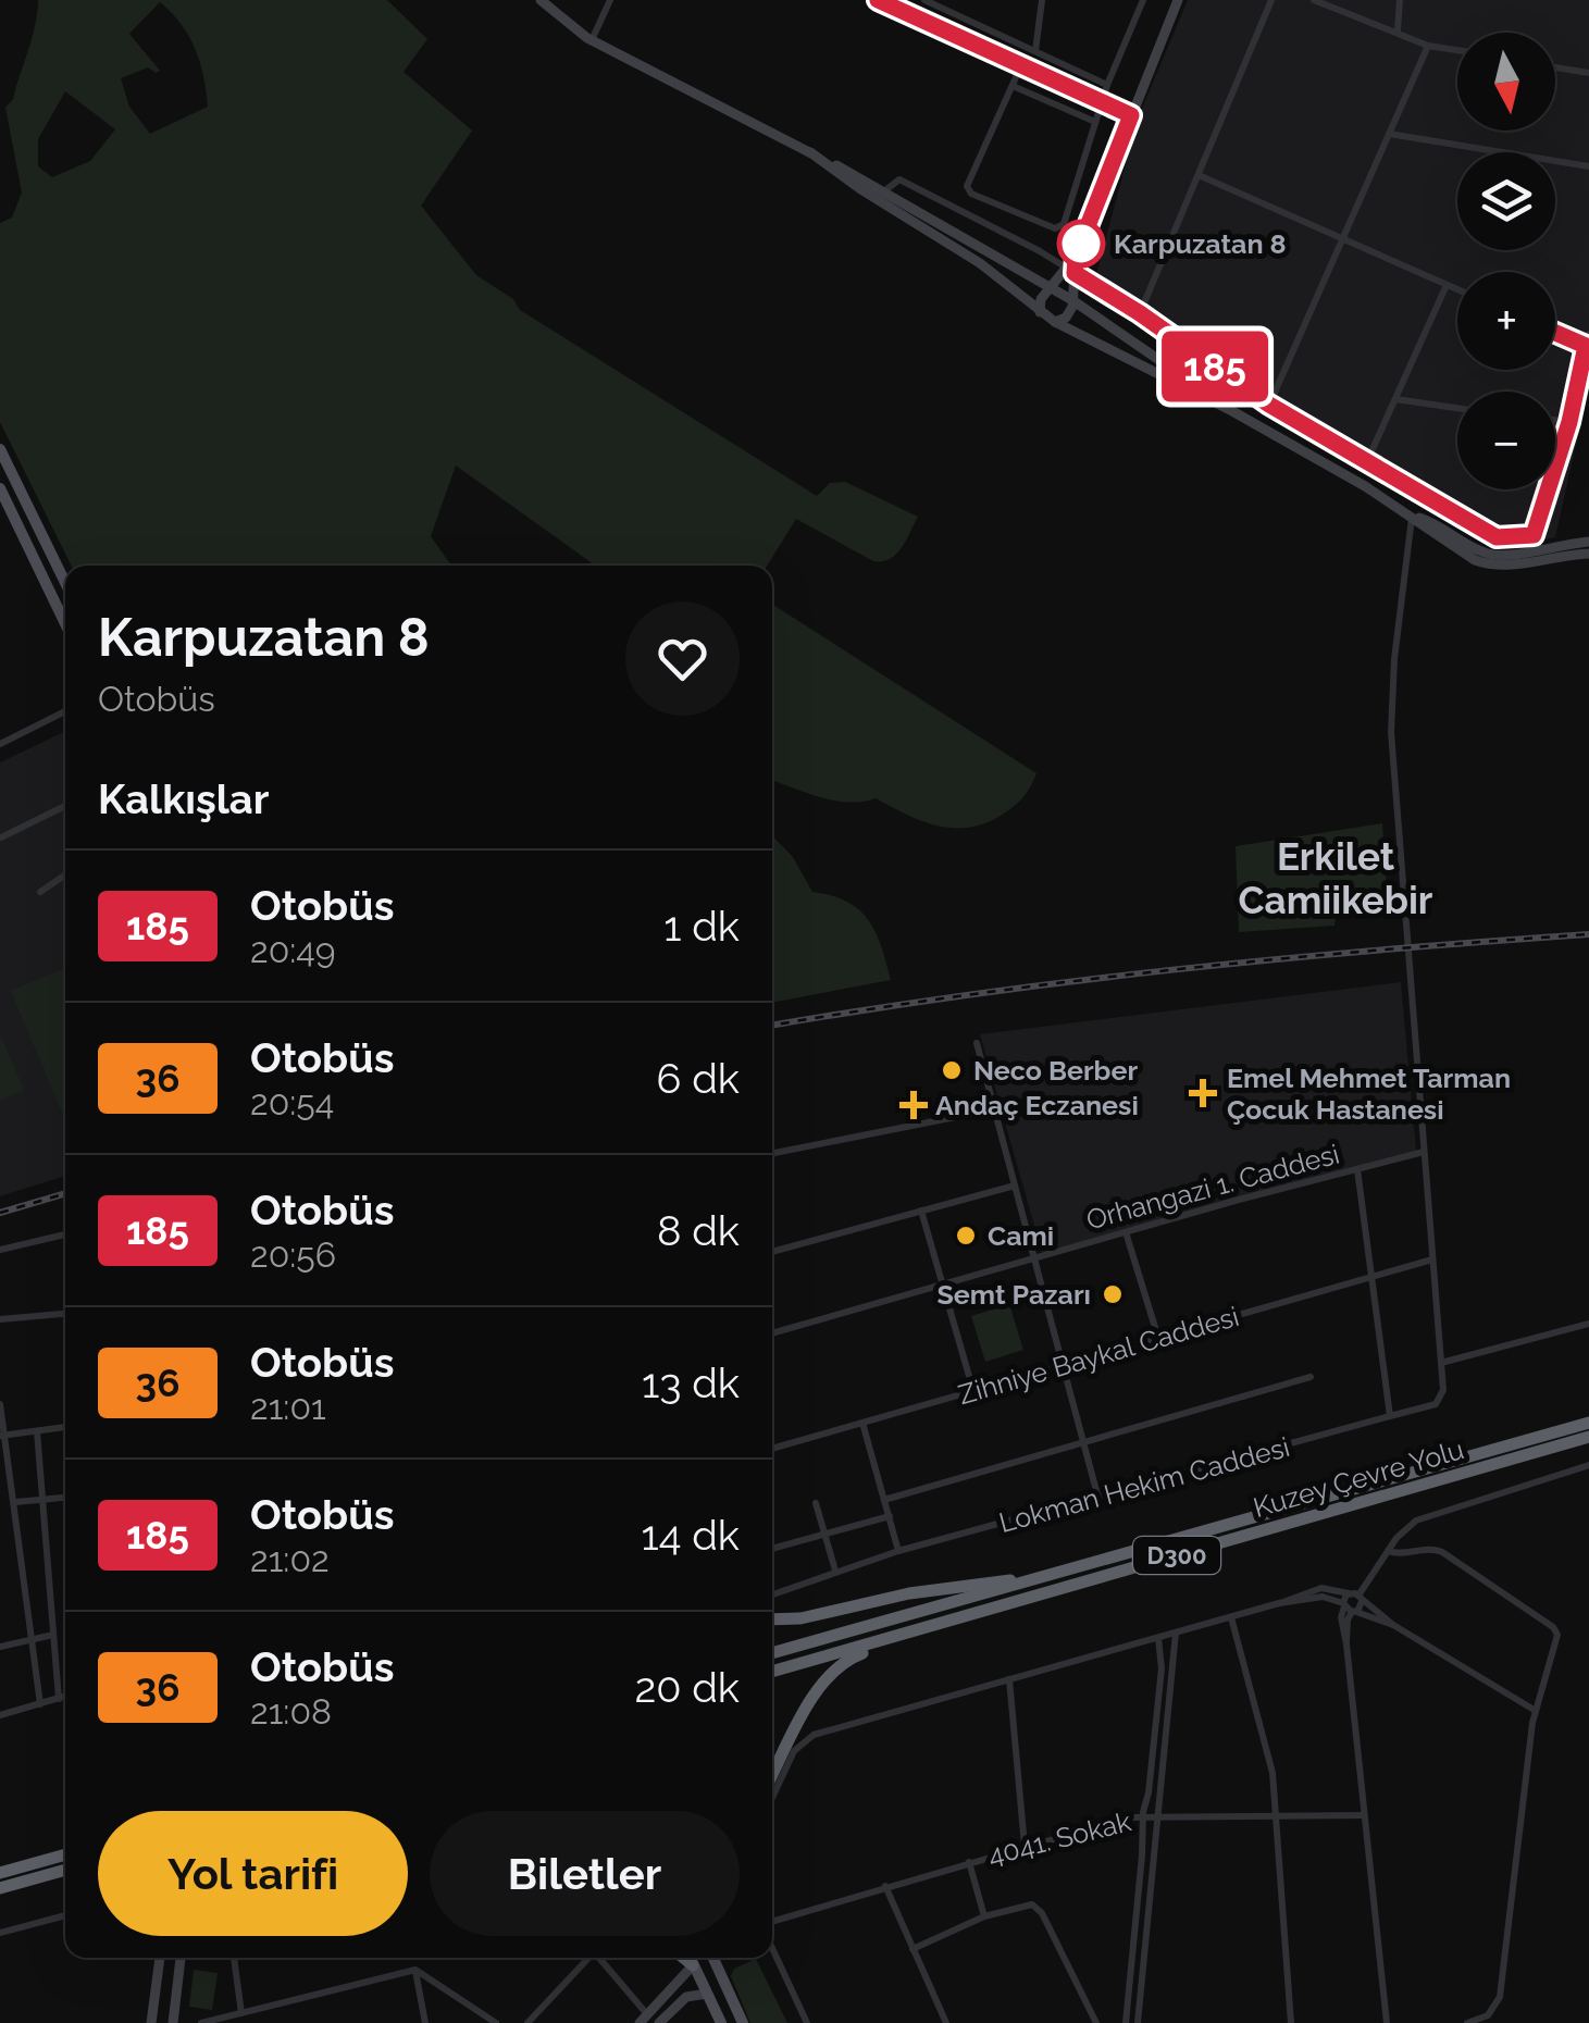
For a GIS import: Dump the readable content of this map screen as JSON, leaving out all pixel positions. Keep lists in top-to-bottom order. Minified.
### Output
{"streets":{"highway":["Kuzey Çevre Yolu","D300"],"street":["Orhangazi 1. Caddesi","Zihniye Baykal Caddesi","Lokman Hekim Caddesi","4041. Sokak"]},"districts":["Erkilet Camiikebir"],"places":{"other":["Karpuzatan 8","Neco Berber","Cami","Semt Pazarı"],"health":["Emel Mehmet Tarman Çocuk Hastanesi","Andaç Eczanesi"]},"lines":["bus line 185"],"north":"bottom","page":{"on_map":"185","map_buttons":["+","−"],"heading":[["Karpuzatan 8","Otobüs"],"Kalkışlar"],"list":[{"mark":"185","name":"Otobüs","note":"20:49","value":"1 dk"},{"mark":"36","name":"Otobüs","note":"20:54","value":"6 dk"},{"mark":"185","name":"Otobüs","note":"20:56","value":"8 dk"},{"mark":"36","name":"Otobüs","note":"21:01","value":"13 dk"},{"mark":"185","name":"Otobüs","note":"21:02","value":"14 dk"},{"mark":"36","name":"Otobüs","note":"21:08","value":"20 dk"}],"buttons":["Yol tarifi","Biletler"]}}
